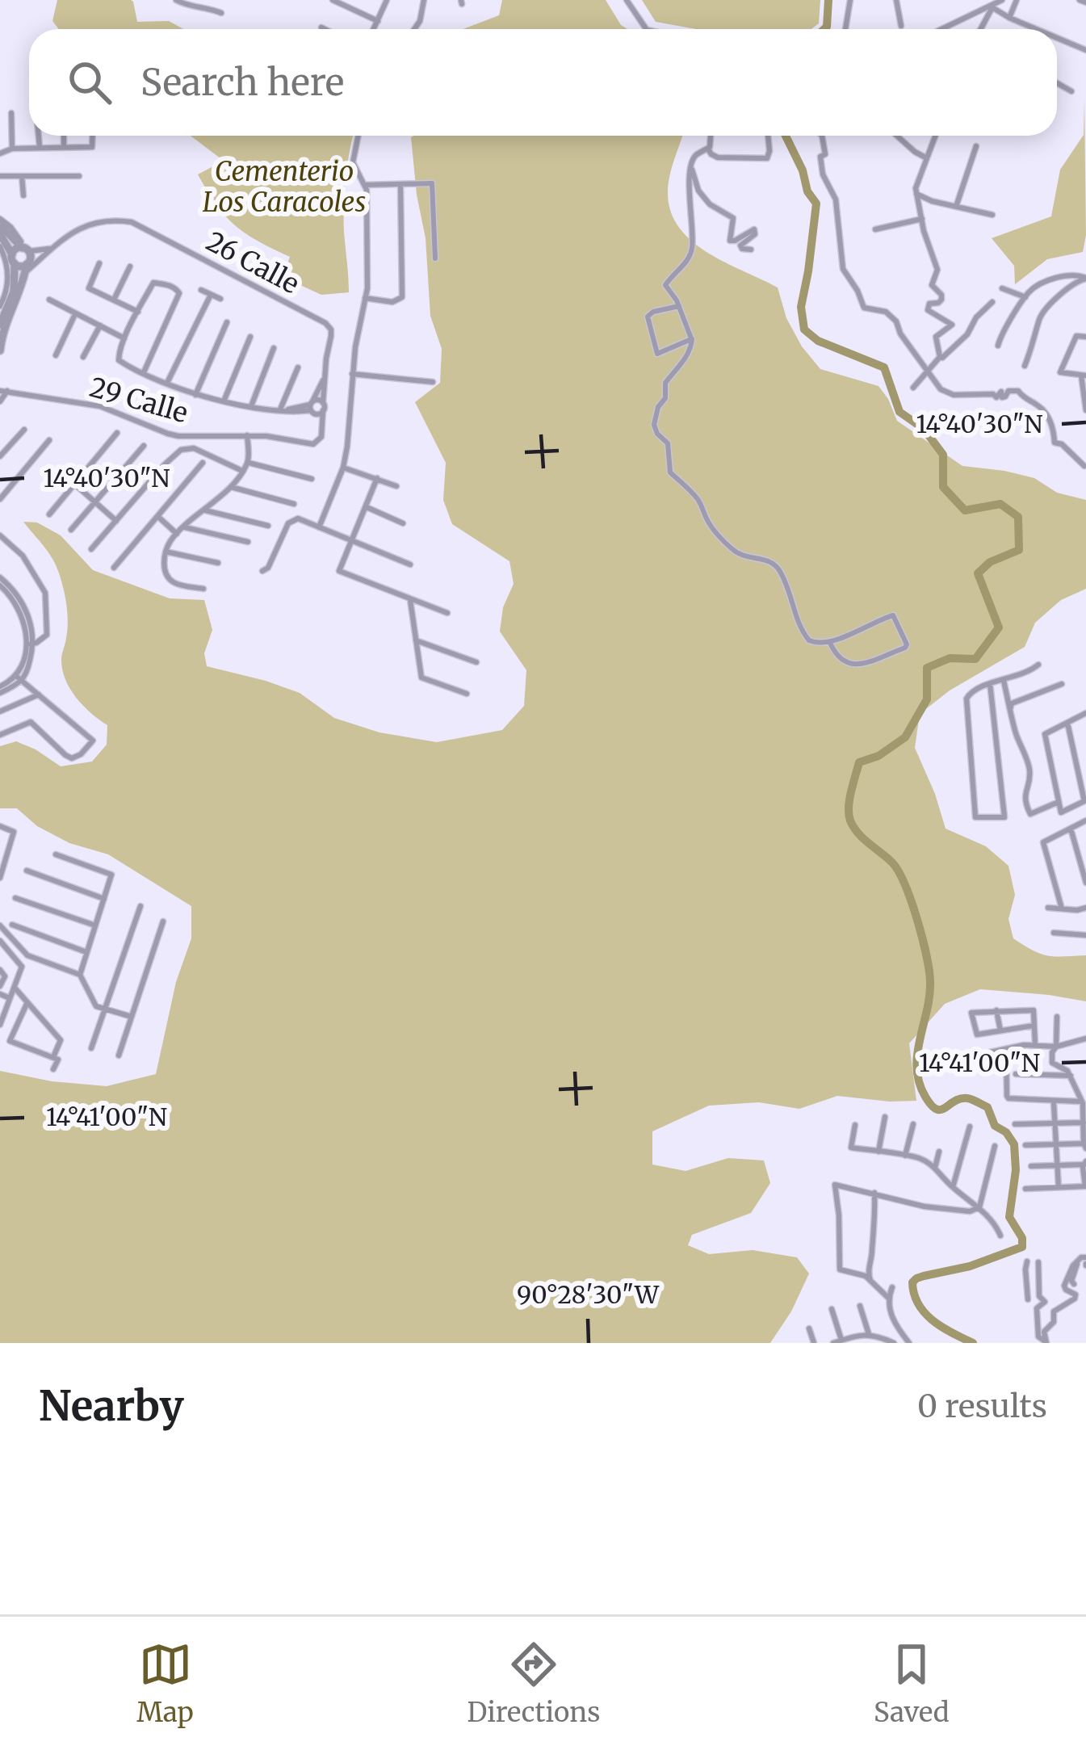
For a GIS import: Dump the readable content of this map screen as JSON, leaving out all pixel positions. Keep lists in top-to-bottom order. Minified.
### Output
{"streets":{"street":["26 Calle","29 Calle"]},"parks":["Cementerio Los Caracoles"],"page":{"search":"Search here","heading":["Nearby","0 results"],"nav":["Map","Directions","Saved"]},"coordinates":["14°40'30\"N","14°41'00\"N","90°28'30\"W"]}
